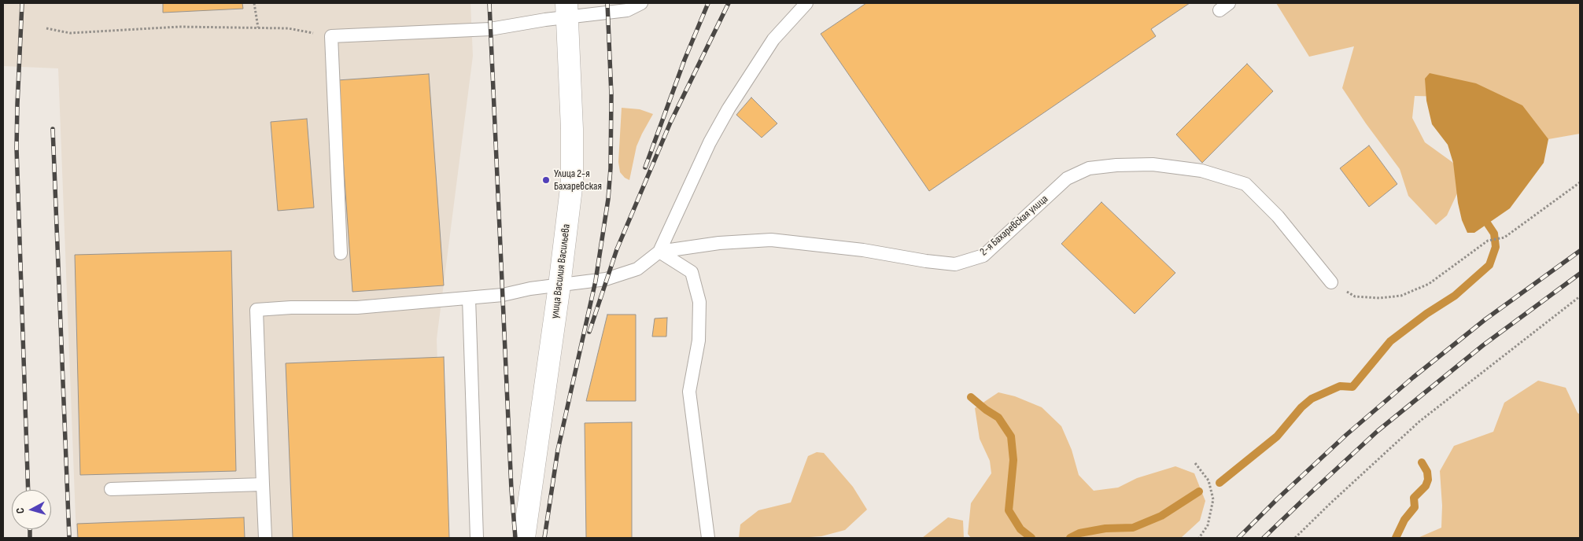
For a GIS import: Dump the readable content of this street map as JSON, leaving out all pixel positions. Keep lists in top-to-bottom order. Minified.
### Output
{"streets":{"main road":["улица Василия Васильева"],"lane":["2-я Бахаревская улица"]},"places":["Улица 2-я Бахаревская"],"north":"left"}
